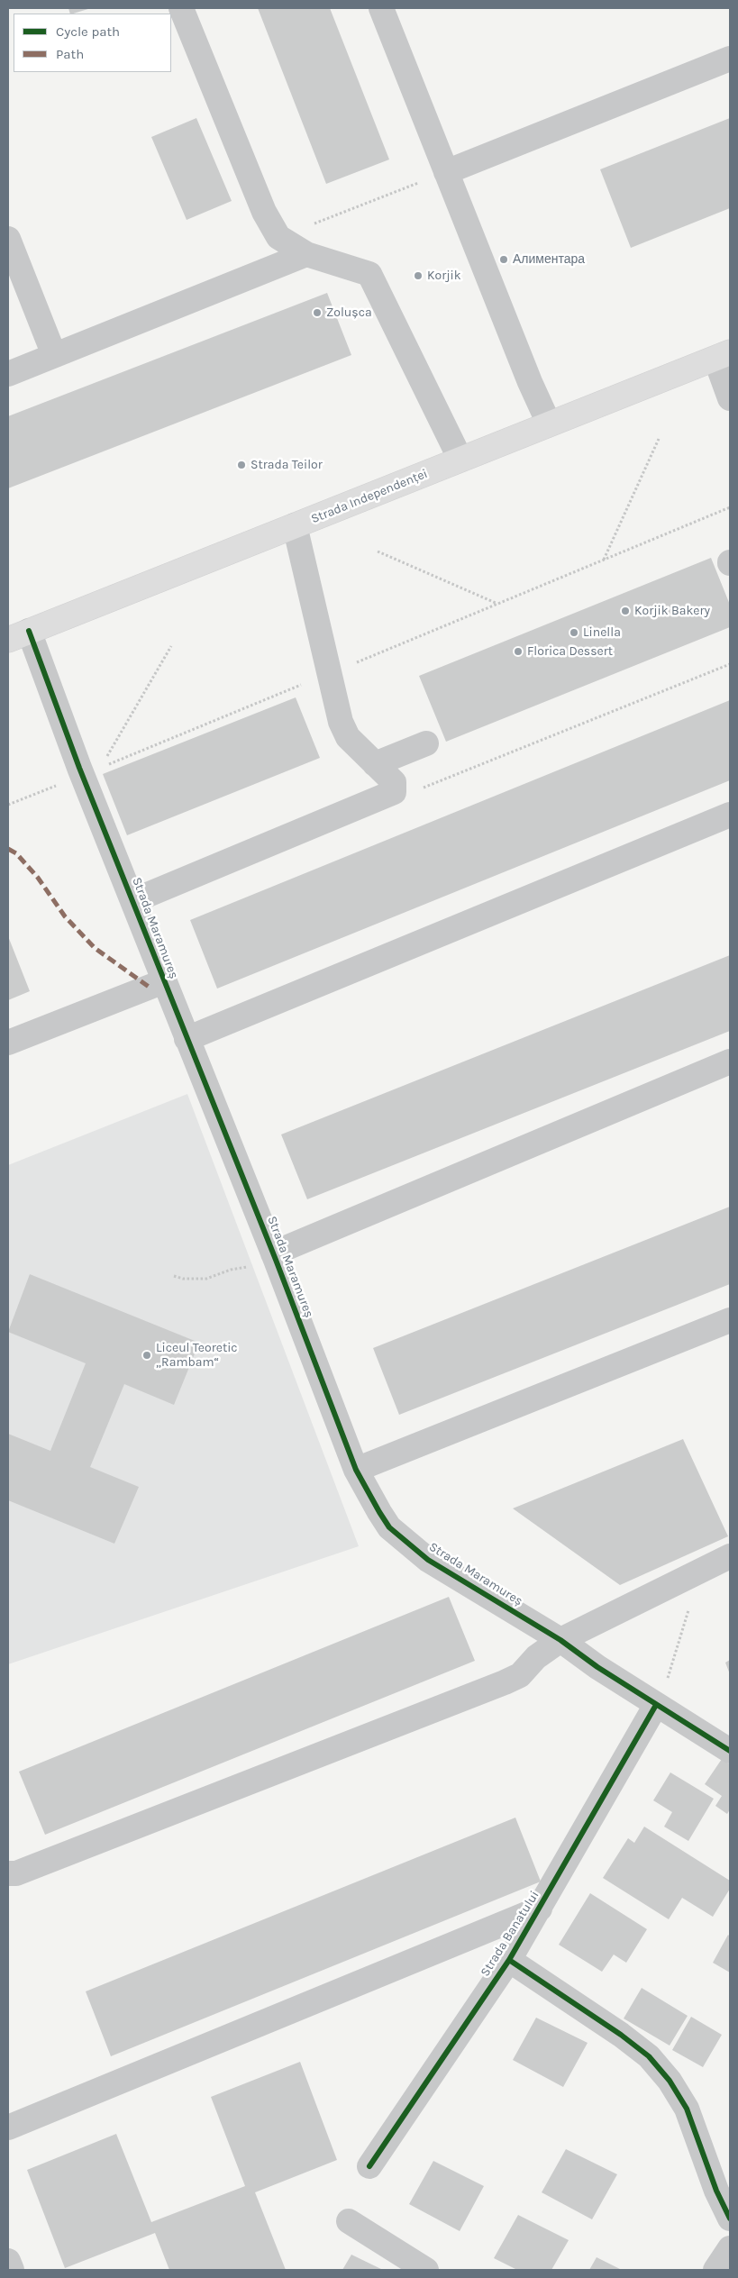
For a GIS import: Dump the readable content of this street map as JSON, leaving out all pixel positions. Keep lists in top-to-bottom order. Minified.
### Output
{"streets":{"main road":["Strada Independenței"],"street":["Strada Maramureș","Strada Banatului"]},"crossings":[["Strada Independenței","Strada Maramureș"],["Strada Maramureș","Strada Banatului"]],"places":["Алиментара","Korjik","Zolușca","Strada Teilor","Korjik Bakery","Linella","Florica Dessert","Liceul Teoretic „Rambam“"],"legend":["Cycle path","Path"]}
